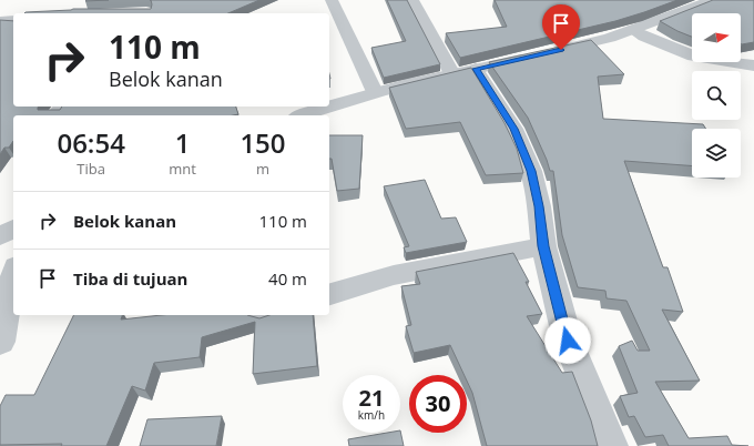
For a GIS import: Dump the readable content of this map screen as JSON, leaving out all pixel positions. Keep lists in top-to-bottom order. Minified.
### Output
{"north":"right","page":{"turn":["110 m","Belok kanan"],"eta":["06:54","Tiba","1","mnt","150","m"],"list":[{"name":"Belok kanan","value":"110 m"},{"name":"Tiba di tujuan","value":"40 m"}],"speed":"21 km/h","limit":"30"}}
